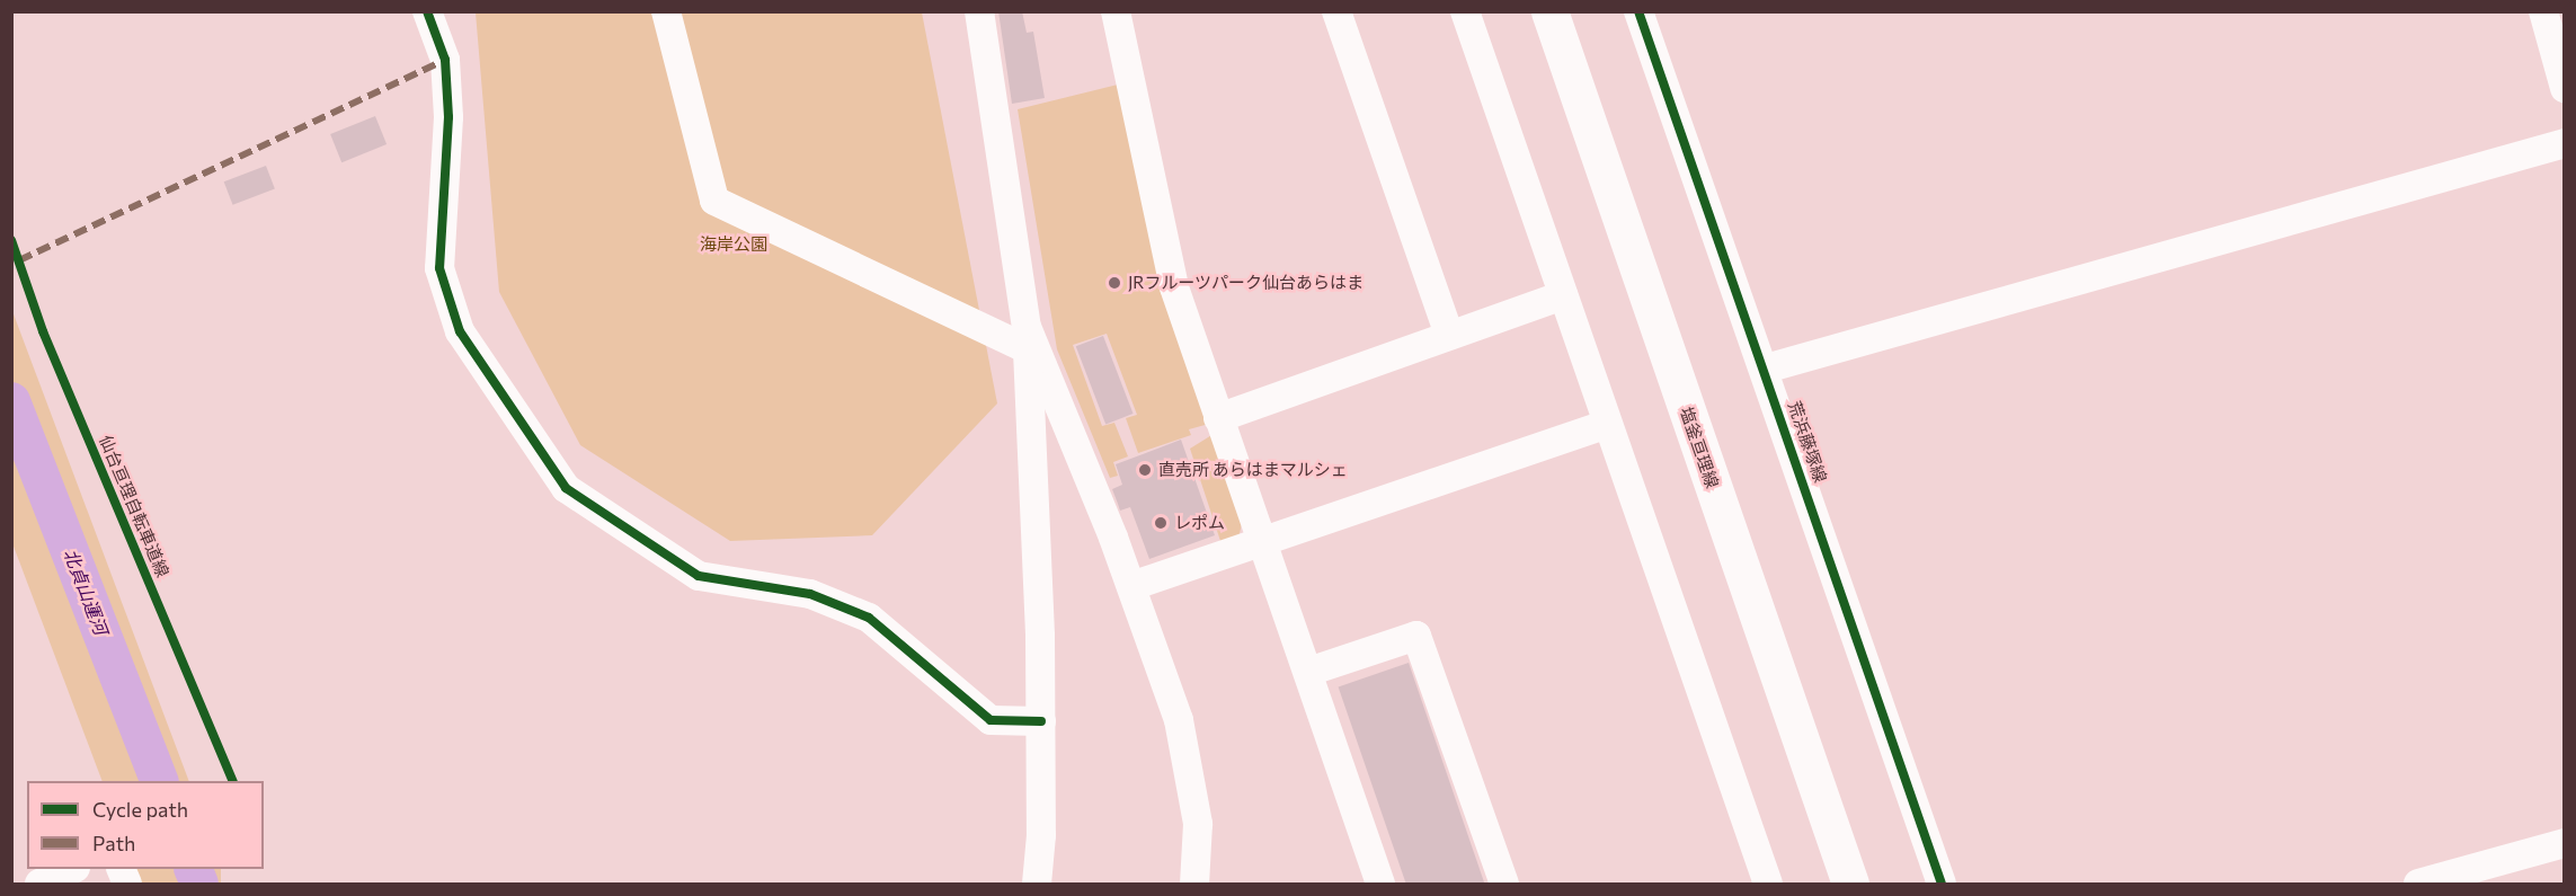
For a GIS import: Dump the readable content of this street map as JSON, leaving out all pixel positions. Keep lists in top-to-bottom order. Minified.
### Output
{"streets":{"main road":["塩釜亘理線"],"street":["荒浜藤塚線"],"cycle path":["仙台亘理自転車道線"]},"water":["北貞山運河"],"parks":["海岸公園"],"places":["JRフルーツパーク仙台あらはま","直売所 あらはまマルシェ","レポム"],"legend":["Cycle path","Path"]}
